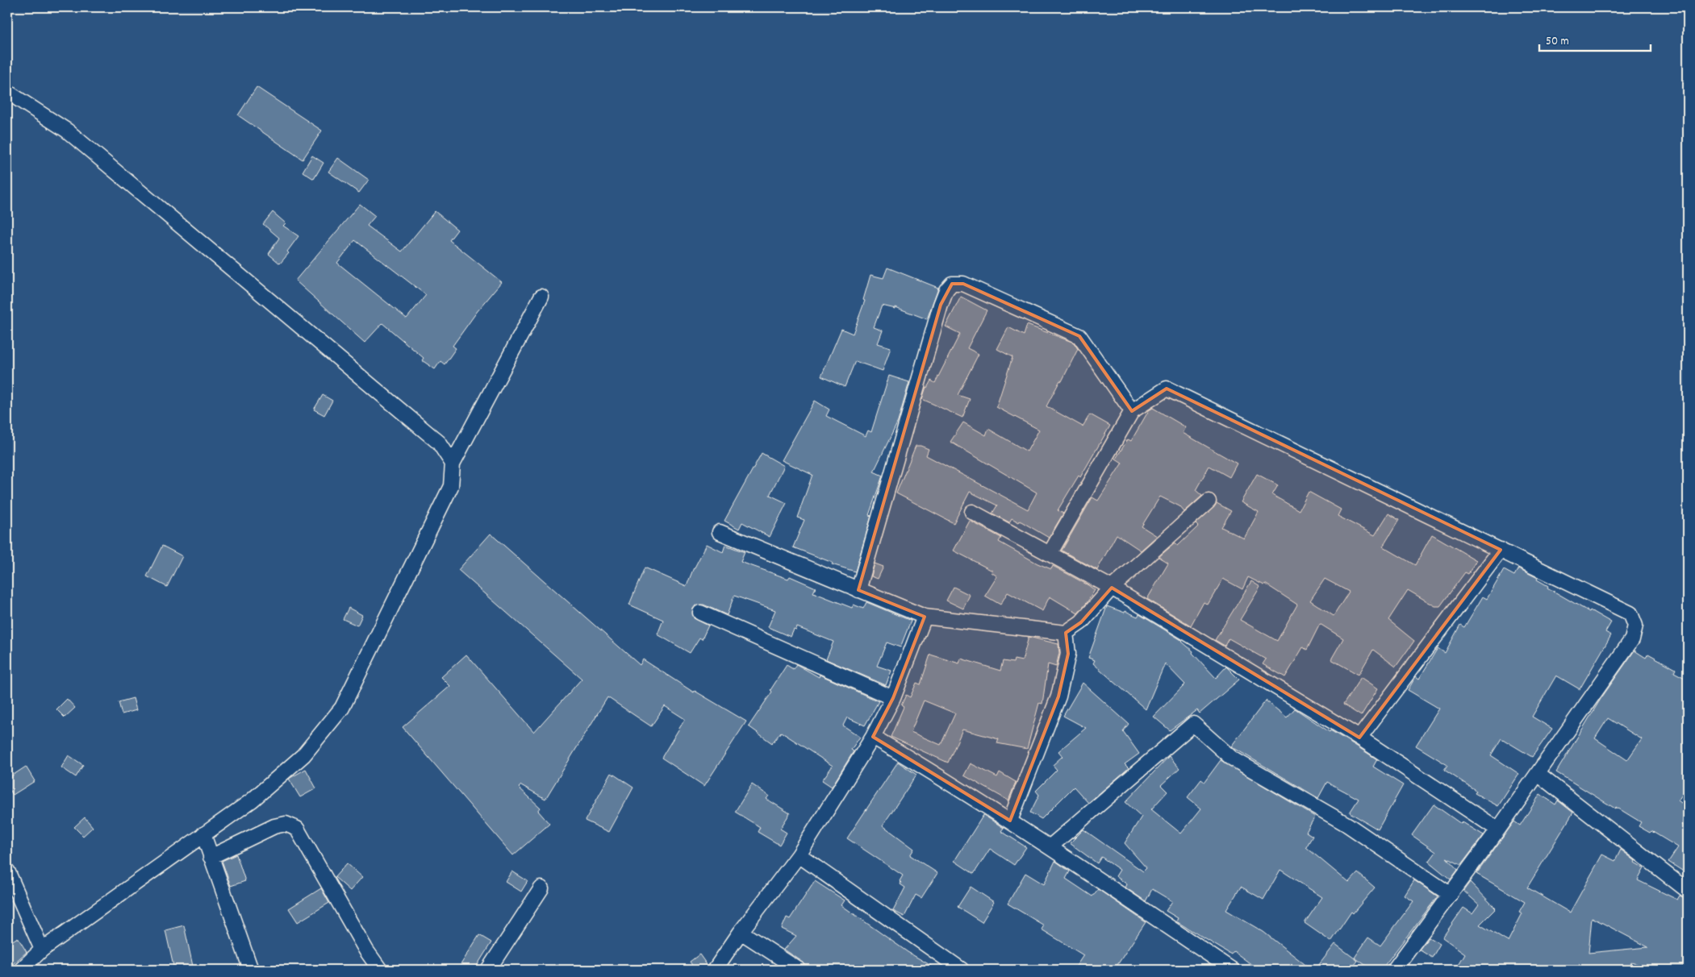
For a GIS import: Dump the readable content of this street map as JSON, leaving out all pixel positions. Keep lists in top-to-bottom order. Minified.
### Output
{"scale_bar":"50 m"}
